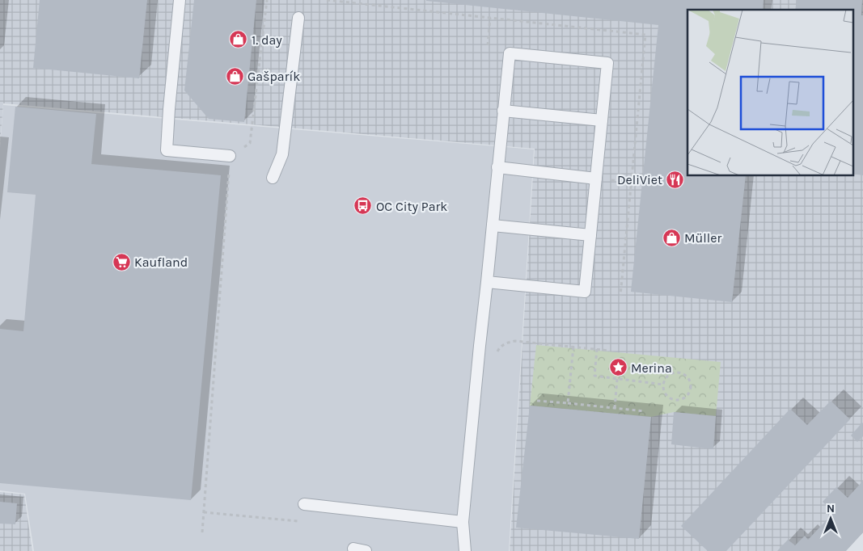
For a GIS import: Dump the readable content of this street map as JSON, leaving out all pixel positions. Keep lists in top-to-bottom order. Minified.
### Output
{"places":{"shop":["1. day","Gašparík","Müller"],"restaurant":["DeliViet"],"bus stop":["OC City Park"],"supermarket":["Kaufland"],"place":["Merina"]},"north":"top"}
